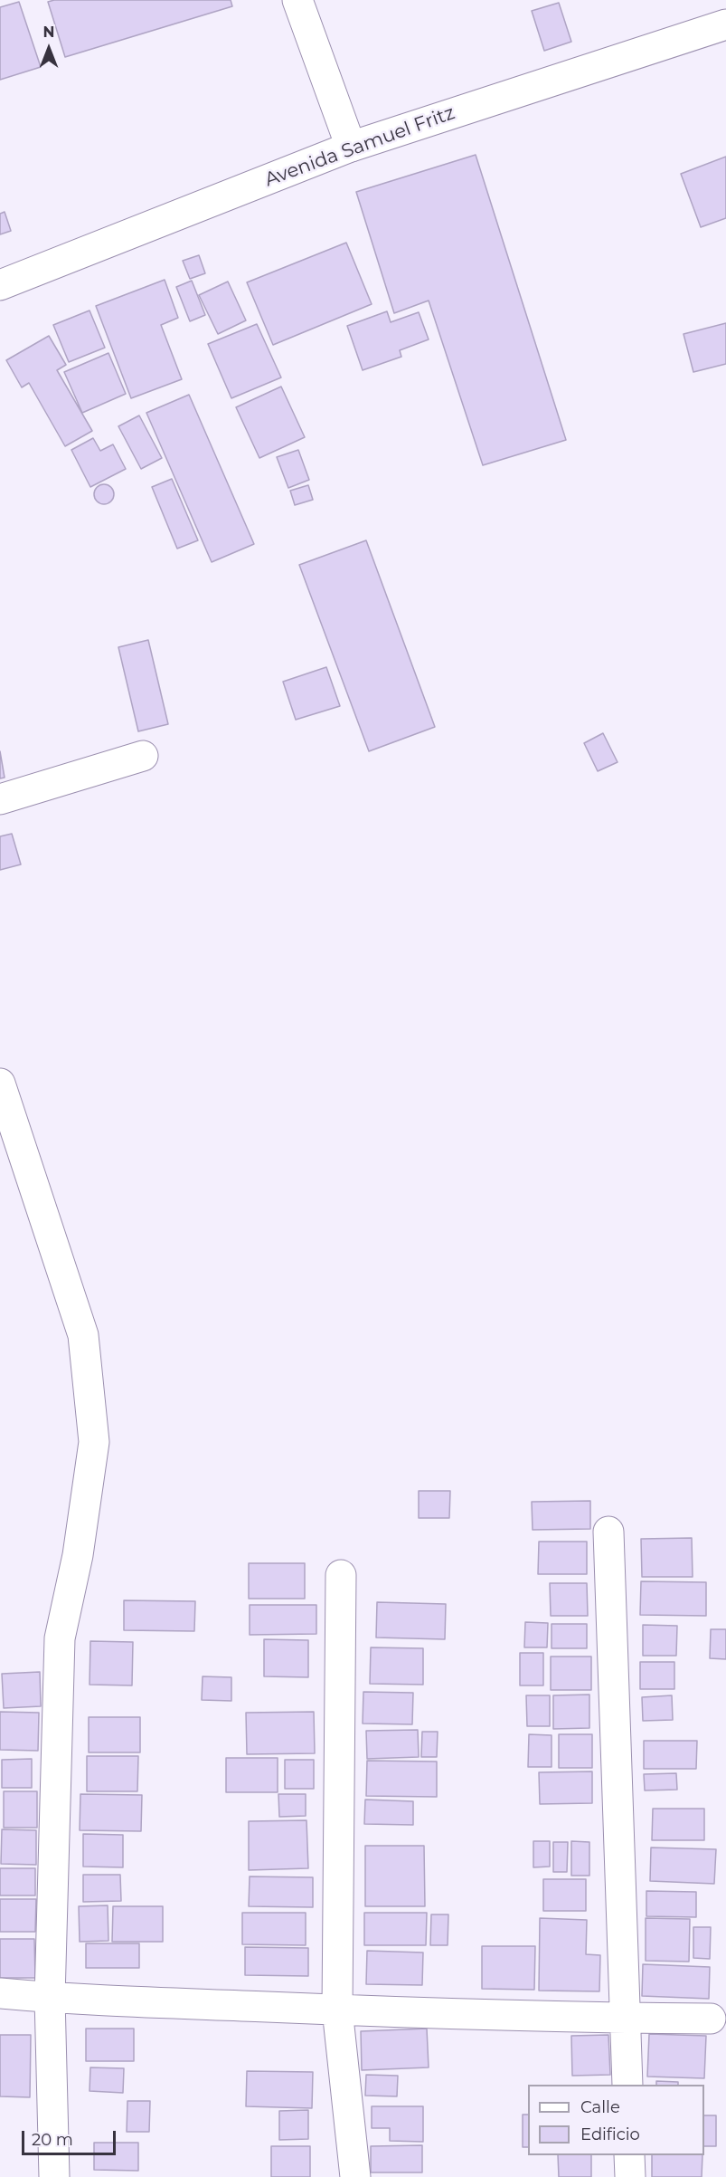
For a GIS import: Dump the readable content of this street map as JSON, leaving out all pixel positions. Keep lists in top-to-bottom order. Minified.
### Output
{"streets":{"street":["Avenida Samuel Fritz"]},"legend":["Calle","Edificio"],"scale_bar":"20 m","north":"top"}
